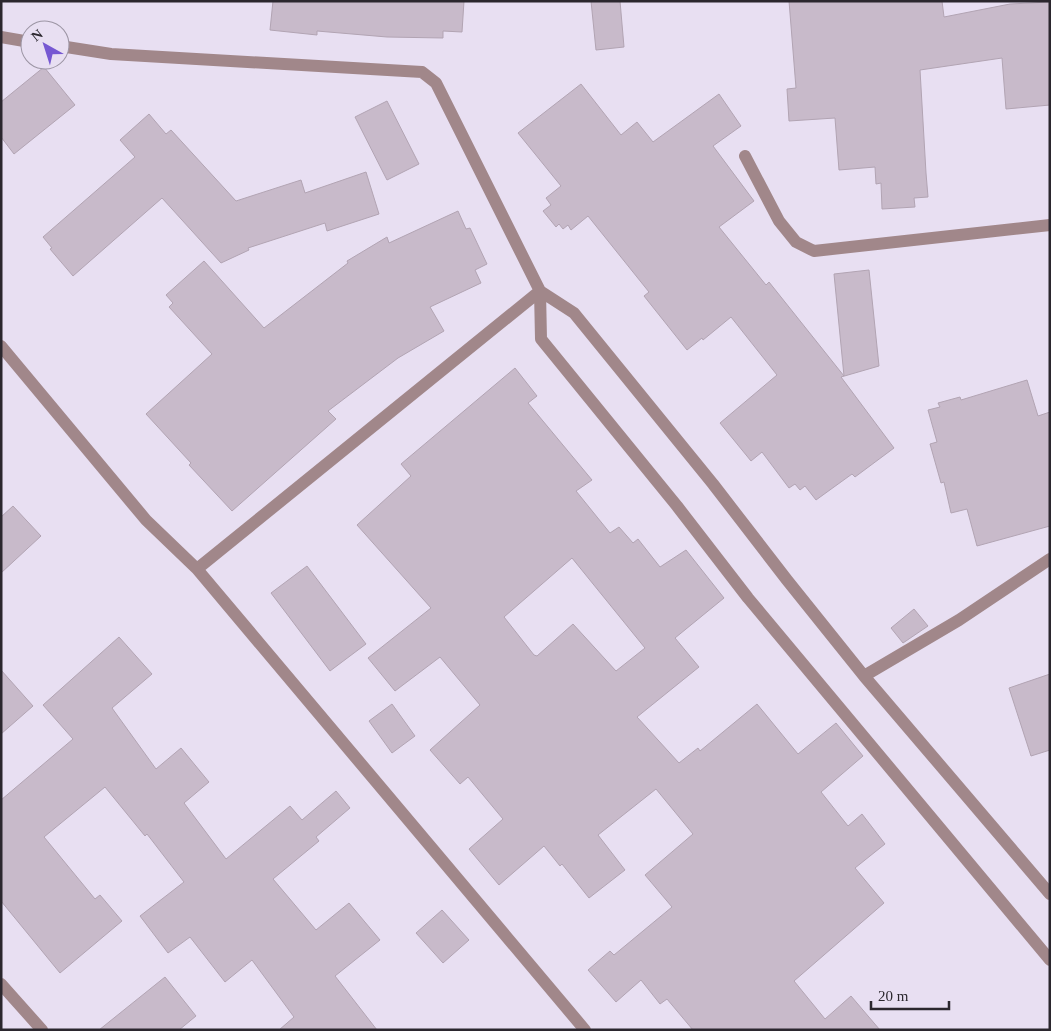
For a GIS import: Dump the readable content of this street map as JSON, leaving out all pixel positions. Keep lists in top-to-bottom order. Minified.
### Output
{"scale_bar":"20 m","north":"top left"}
